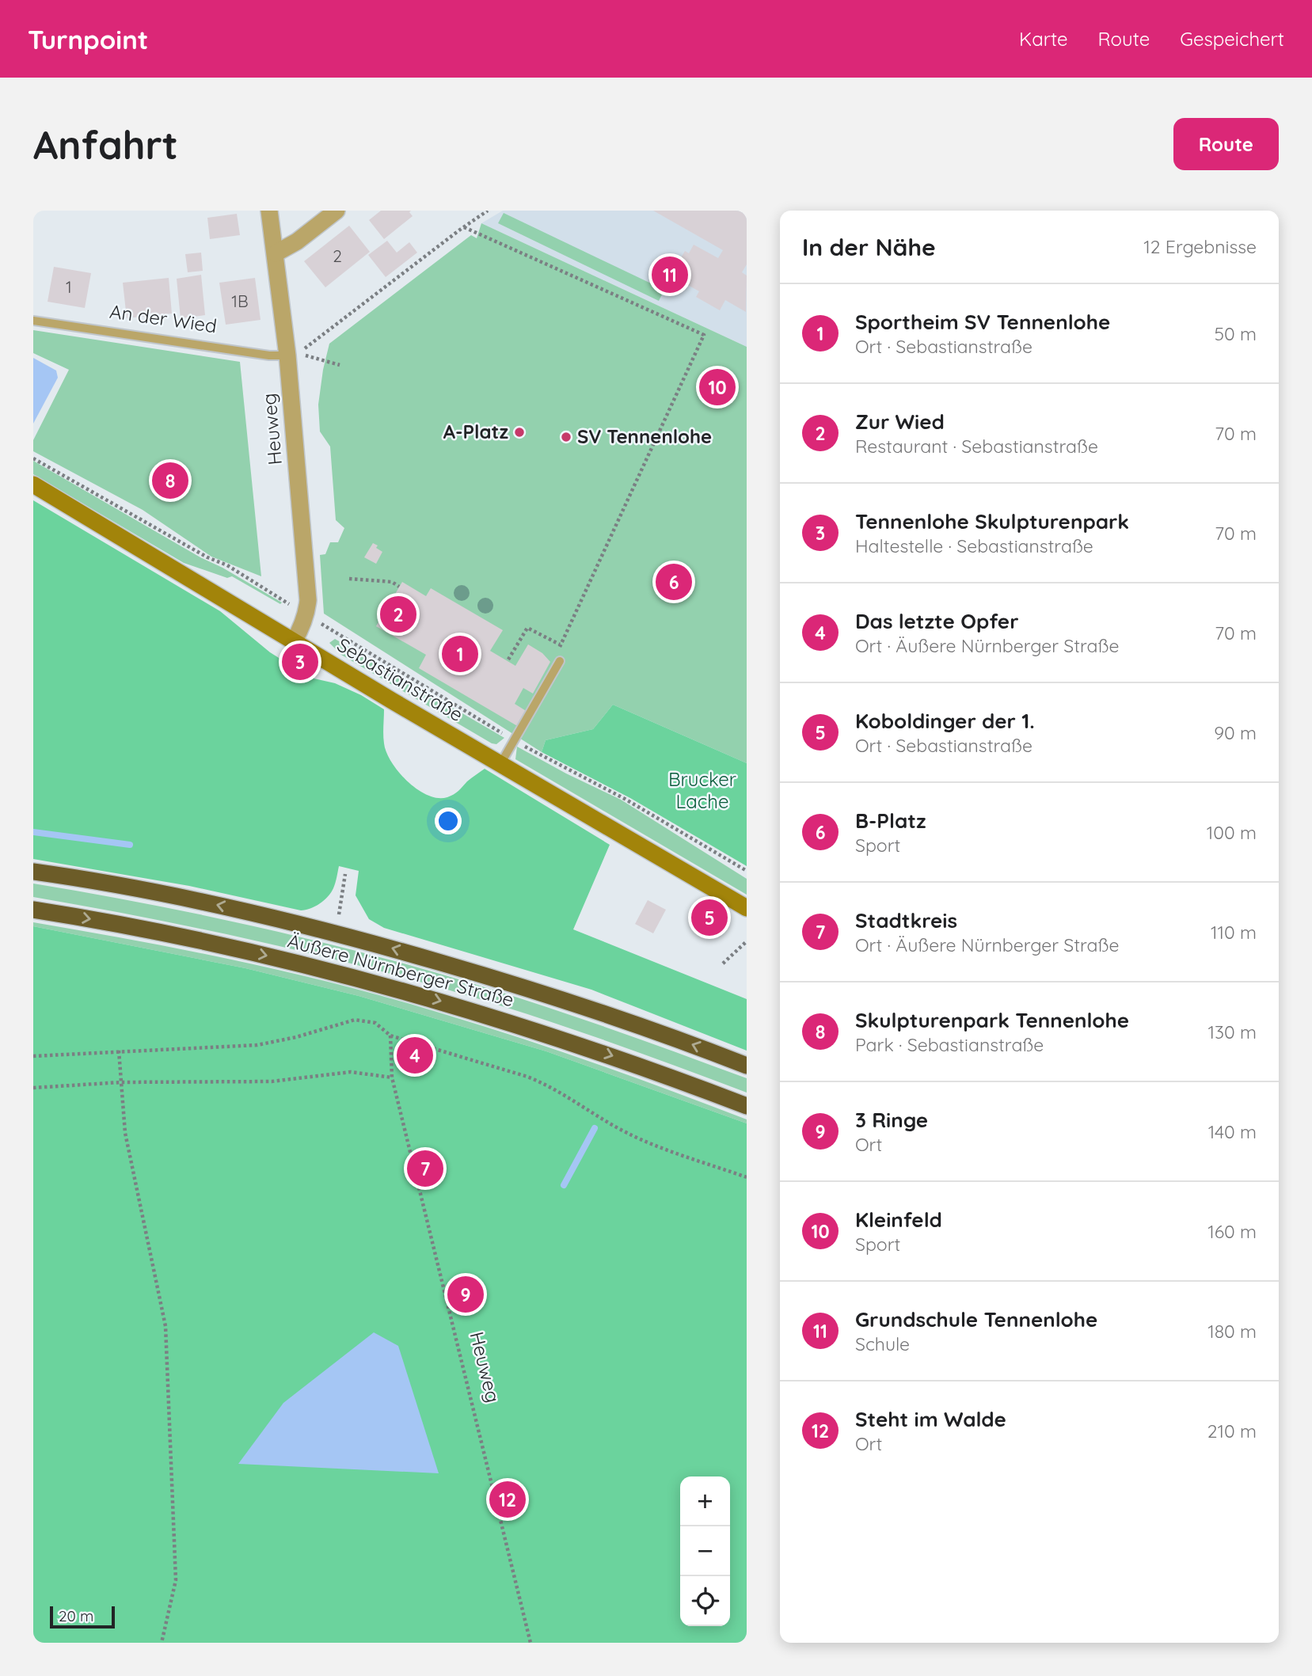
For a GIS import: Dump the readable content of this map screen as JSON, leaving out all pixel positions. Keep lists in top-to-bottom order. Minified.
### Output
{"streets":{"highway":["Äußere Nürnberger Straße"],"street":["Heuweg","Sebastianstraße"],"lane":["An der Wied"]},"crossings":[["An der Wied","Heuweg"],["Heuweg","Sebastianstraße"]],"parks":["Brucker Lache"],"places":["A-Platz","SV Tennenlohe"],"house_numbers":["2","1","1B"],"scale_bar":"20 m","page":{"header":"Turnpoint","nav":["Karte","Route","Gespeichert"],"buttons":"Route","title":"Anfahrt","heading":["In der Nähe","12 Ergebnisse"],"pins":["11","10","8","6","2","1","3","5","4","7","9","12"],"list":[{"mark":"1","name":"Sportheim SV Tennenlohe","note":"Ort · Sebastianstraße","value":"50 m"},{"mark":"2","name":"Zur Wied","note":"Restaurant · Sebastianstraße","value":"70 m"},{"mark":"3","name":"Tennenlohe Skulpturenpark","note":"Haltestelle · Sebastianstraße","value":"70 m"},{"mark":"4","name":"Das letzte Opfer","note":"Ort · Äußere Nürnberger Straße","value":"70 m"},{"mark":"5","name":"Koboldinger der 1.","note":"Ort · Sebastianstraße","value":"90 m"},{"mark":"6","name":"B-Platz","note":"Sport","value":"100 m"},{"mark":"7","name":"Stadtkreis","note":"Ort · Äußere Nürnberger Straße","value":"110 m"},{"mark":"8","name":"Skulpturenpark Tennenlohe","note":"Park · Sebastianstraße","value":"130 m"},{"mark":"9","name":"3 Ringe","note":"Ort","value":"140 m"},{"mark":"10","name":"Kleinfeld","note":"Sport","value":"160 m"},{"mark":"11","name":"Grundschule Tennenlohe","note":"Schule","value":"180 m"},{"mark":"12","name":"Steht im Walde","note":"Ort","value":"210 m"}],"map_buttons":["+","−"],"scale":"20 m"}}
